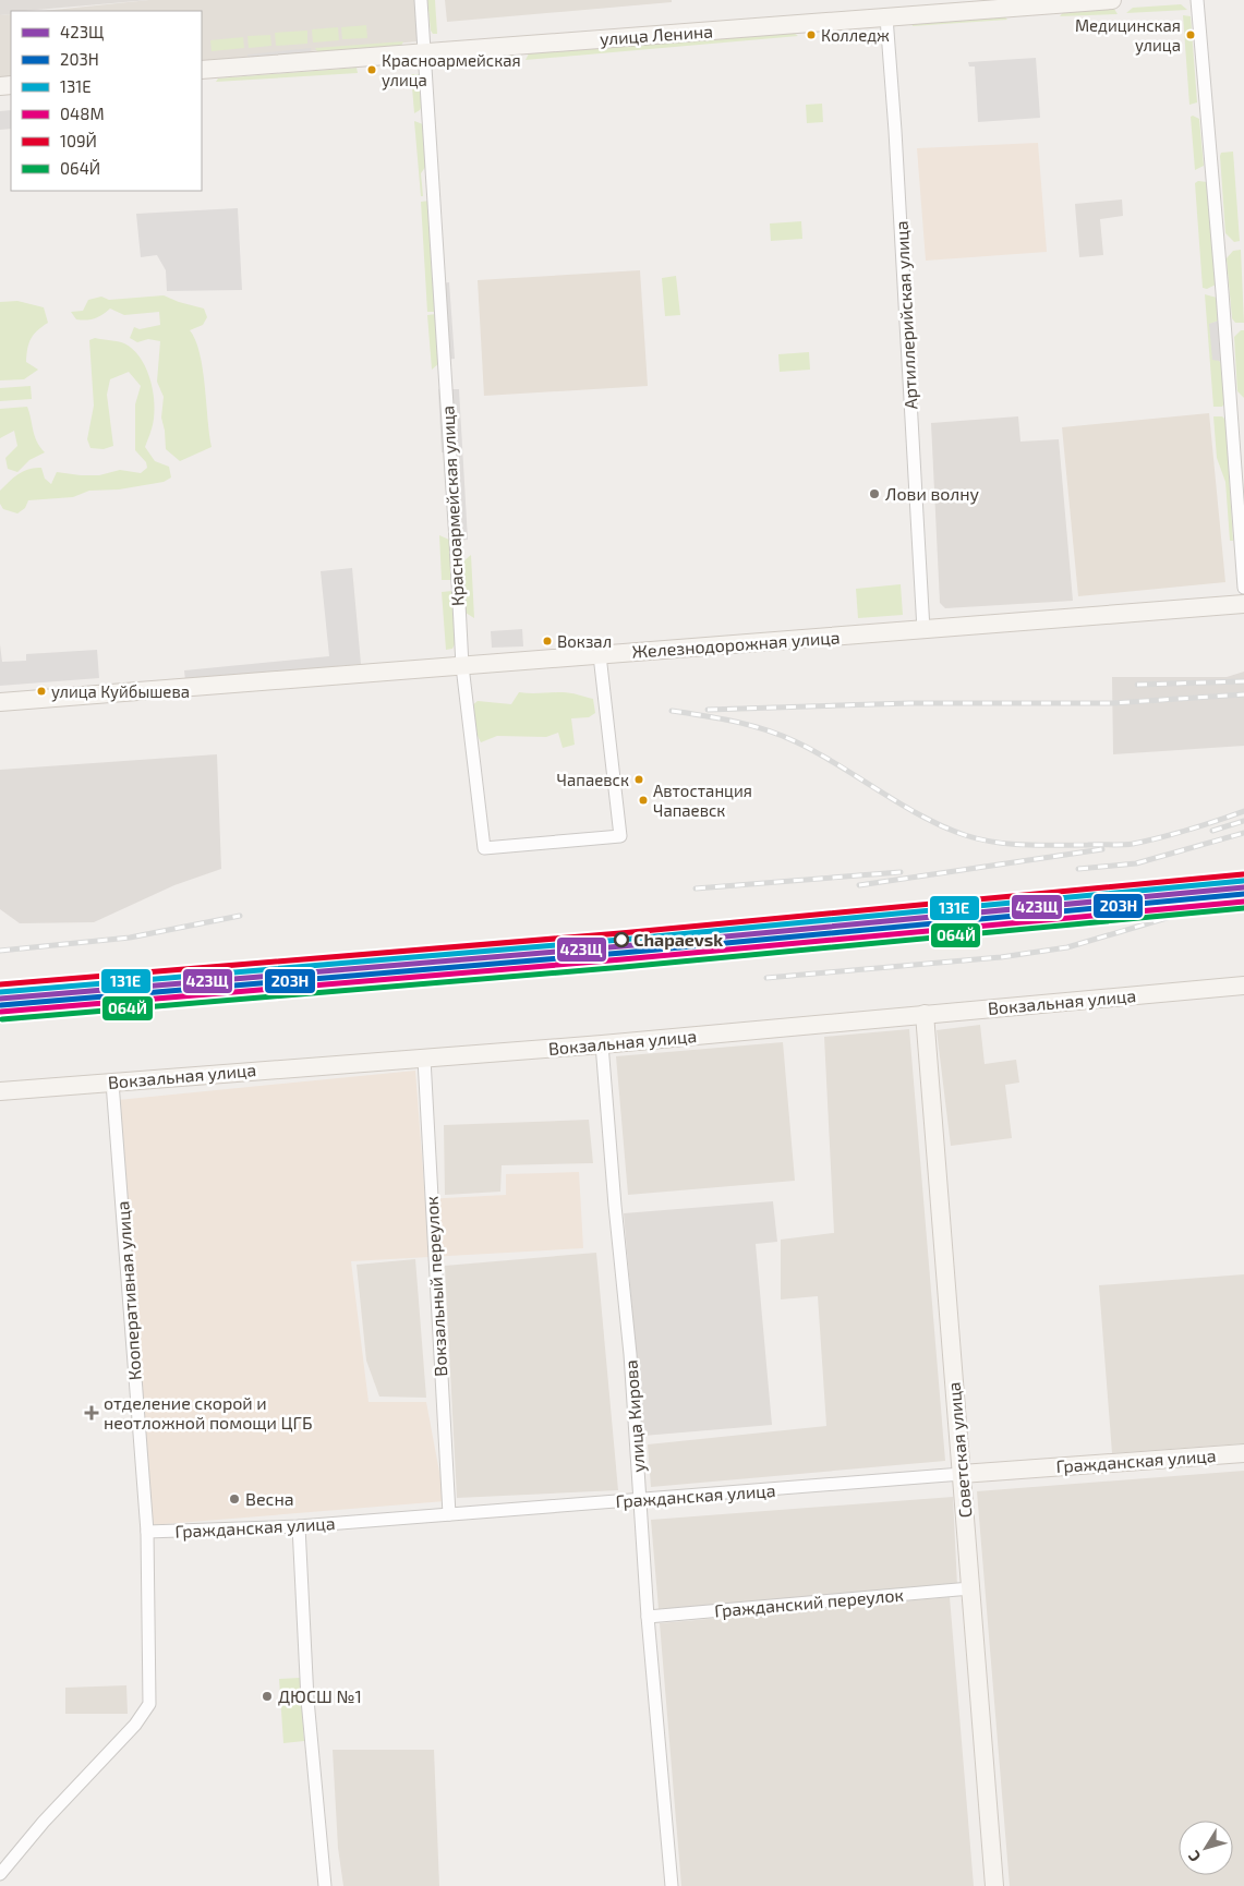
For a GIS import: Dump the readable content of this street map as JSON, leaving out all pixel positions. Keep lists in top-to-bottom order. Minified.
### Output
{"streets":{"street":["улица Ленина","Артиллерийская улица","Красноармейская улица","Железнодорожная улица","Вокзальная улица","Вокзальный переулок","Кооперативная улица","улица Кирова","Советская улица","Гражданская улица","Гражданский переулок"]},"crossings":[["улица Ленина","Артиллерийская улица"],["улица Ленина","Красноармейская улица"],["Артиллерийская улица","Железнодорожная улица"],["Красноармейская улица","Железнодорожная улица"],["Вокзальная улица","Вокзальный переулок"],["Вокзальная улица","Кооперативная улица"],["Вокзальная улица","улица Кирова"],["Вокзальная улица","Советская улица"],["Вокзальный переулок","Гражданская улица"],["Кооперативная улица","Гражданская улица"],["улица Кирова","Гражданская улица"],["улица Кирова","Гражданский переулок"],["Советская улица","Гражданская улица"],["Советская улица","Гражданский переулок"]],"places":{"other":["Колледж","Медицинская улица","Красноармейская улица","Лови волну","Вокзал","улица Куйбышева","Чапаевск","Автостанция Чапаевск","Chapaevsk","Весна","ДЮСШ №1"],"health":["отделение скорой и неотложной помощи ЦГБ"]},"lines":["transit line 109Й","transit line 131Е","transit line 423Щ","transit line 203Н","transit line 048М","transit line 064Й"],"legend":["423Щ","203Н","131Е","048М","109Й","064Й"],"north":"bottom left"}
